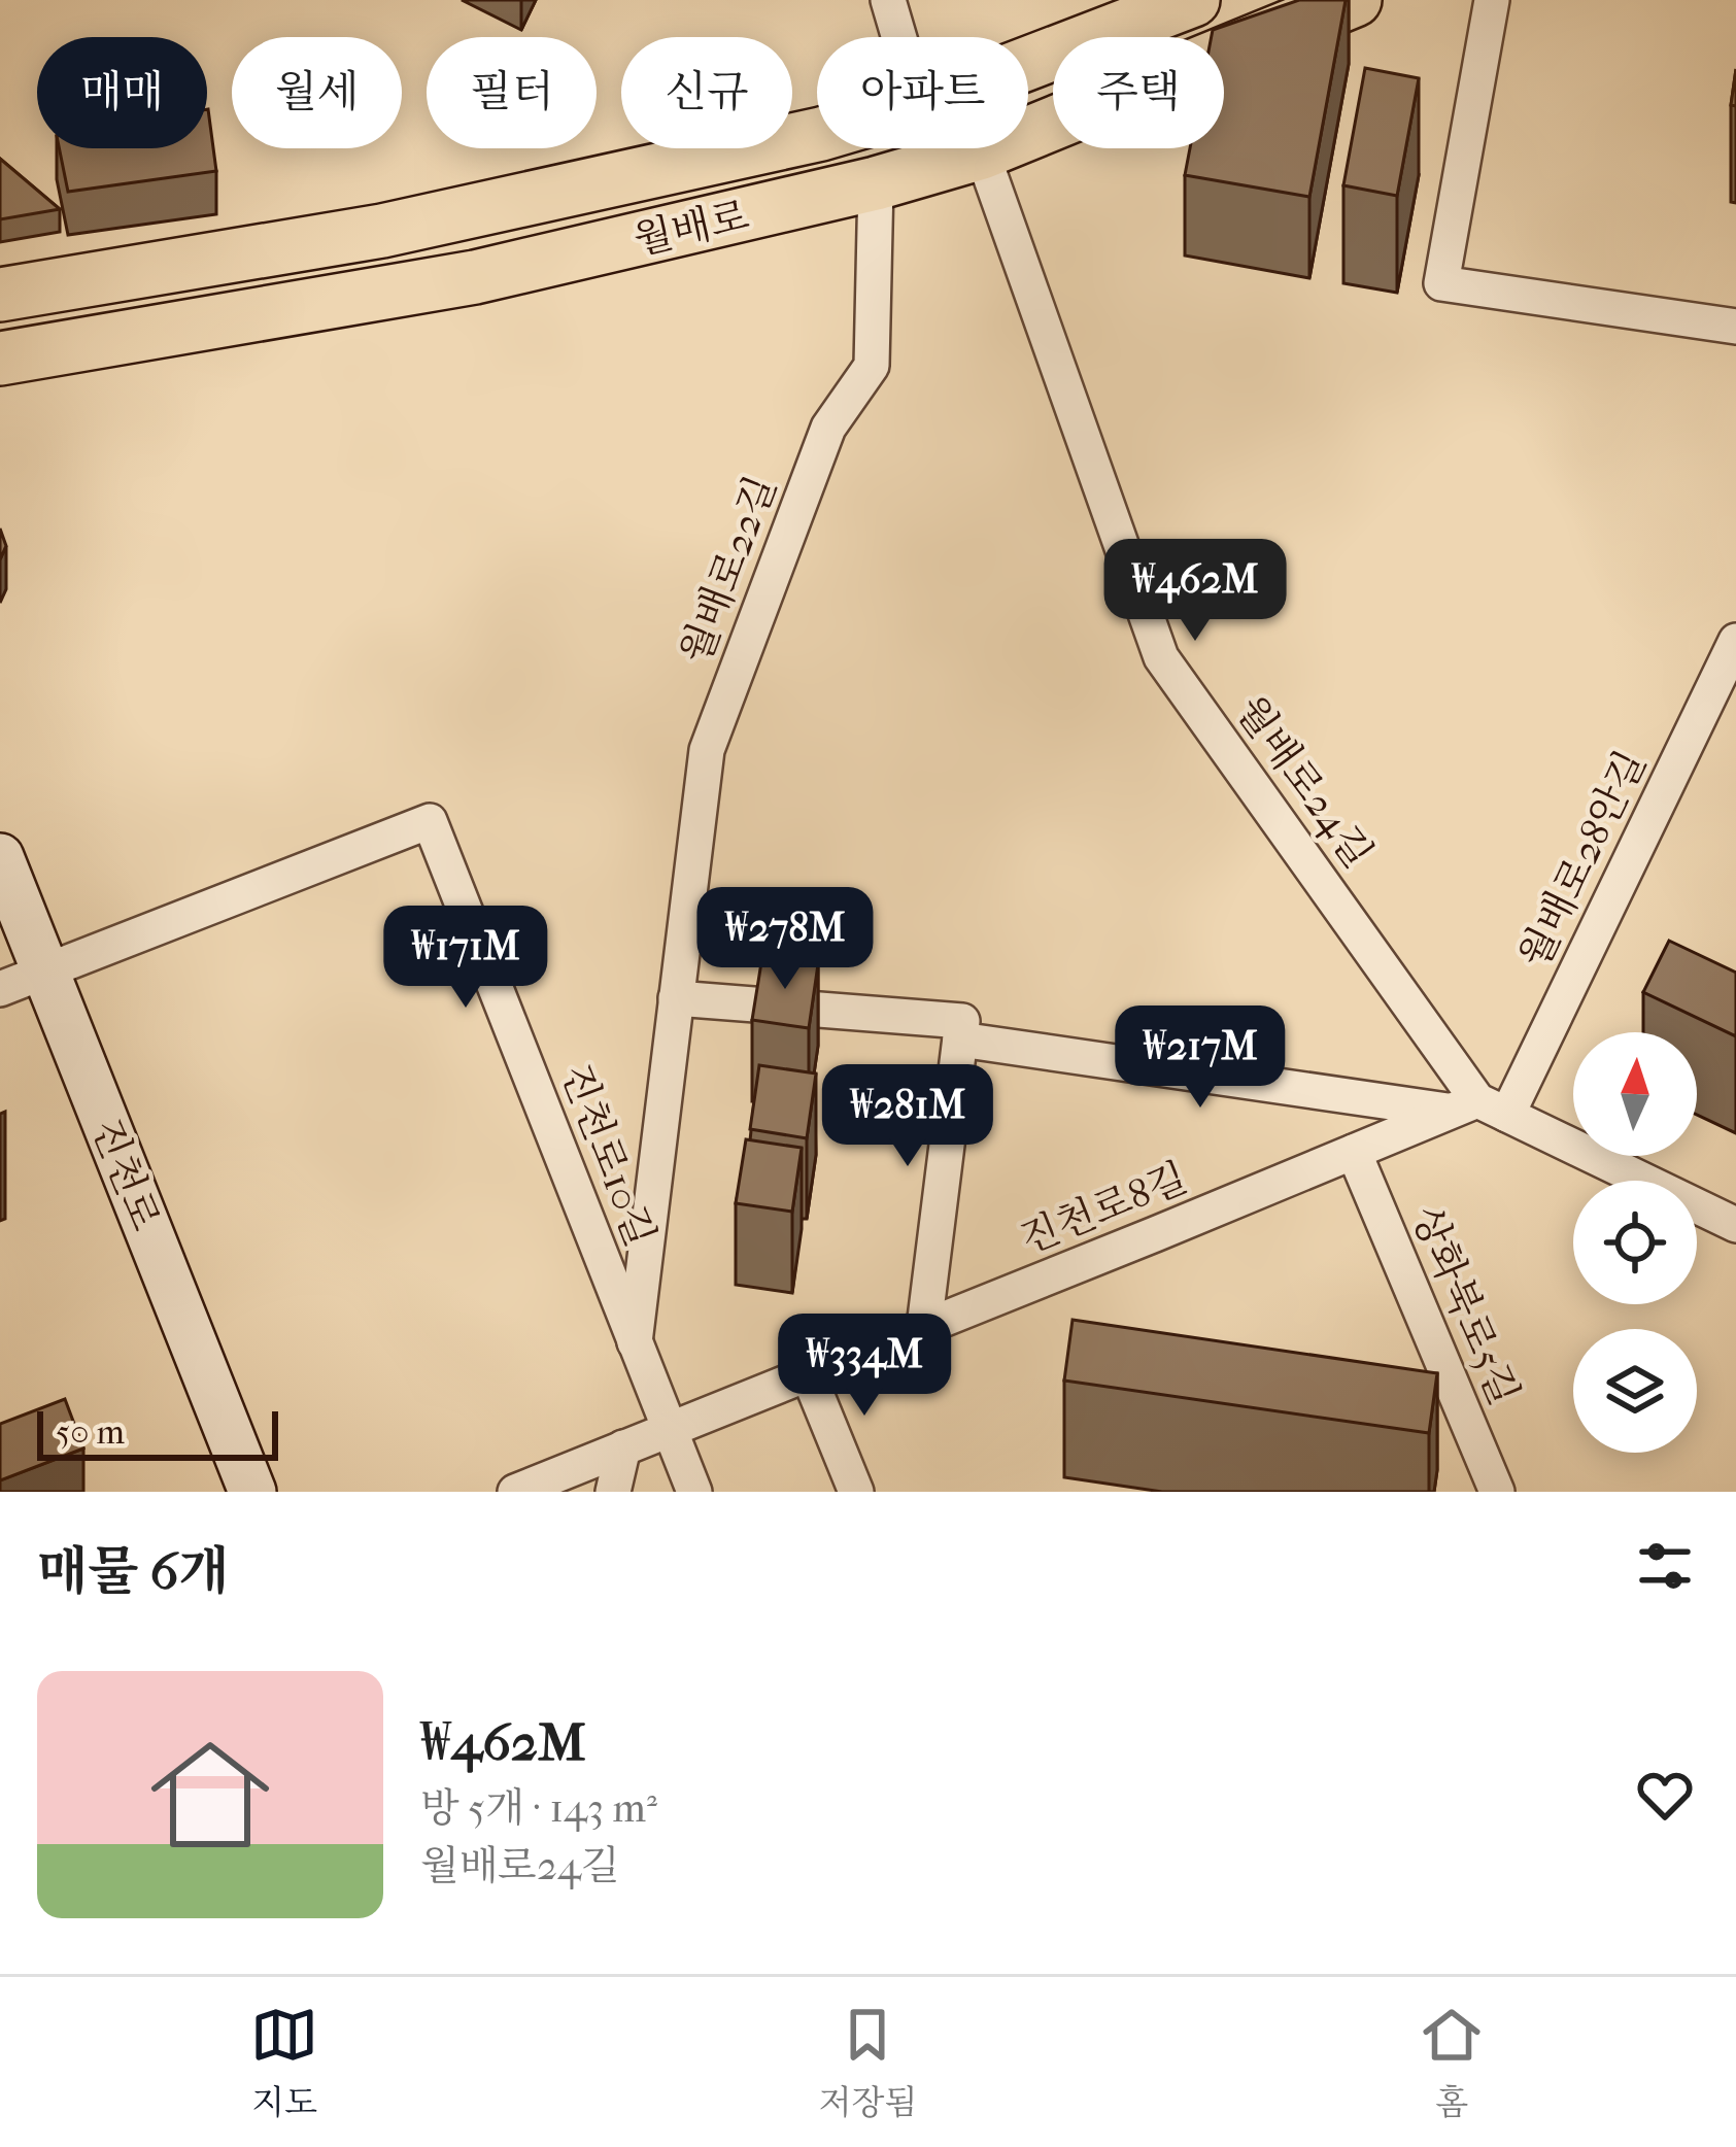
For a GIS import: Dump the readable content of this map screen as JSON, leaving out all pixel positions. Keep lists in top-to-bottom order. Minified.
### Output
{"streets":{"main road":["월배로","진천로"],"street":["월배로22길","월배로24길","월배로28안길","진천로10길","진천로8길","상화북로5길"]},"crossings":[["월배로","월배로22길"],["월배로","월배로24길"],["월배로22길","진천로10길"],["월배로24길","월배로28안길"],["월배로24길","진천로8길"],["월배로28안길","진천로8길"],["진천로10길","진천로"],["진천로10길","진천로8길"],["진천로8길","상화북로5길"]],"scale_bar":"50 m","north":"top","page":{"chip":["매매","월세","필터","신규","아파트","주택"],"price":["₩462M","₩278M","₩171M","₩217M","₩281M","₩334M"],"scale":"50 m","heading":"매물 6개","list":[{"name":"₩462M","note":"방 5개 · 143 m² · 월배로24길"}],"tabs":["지도","저장됨","홈"]}}
